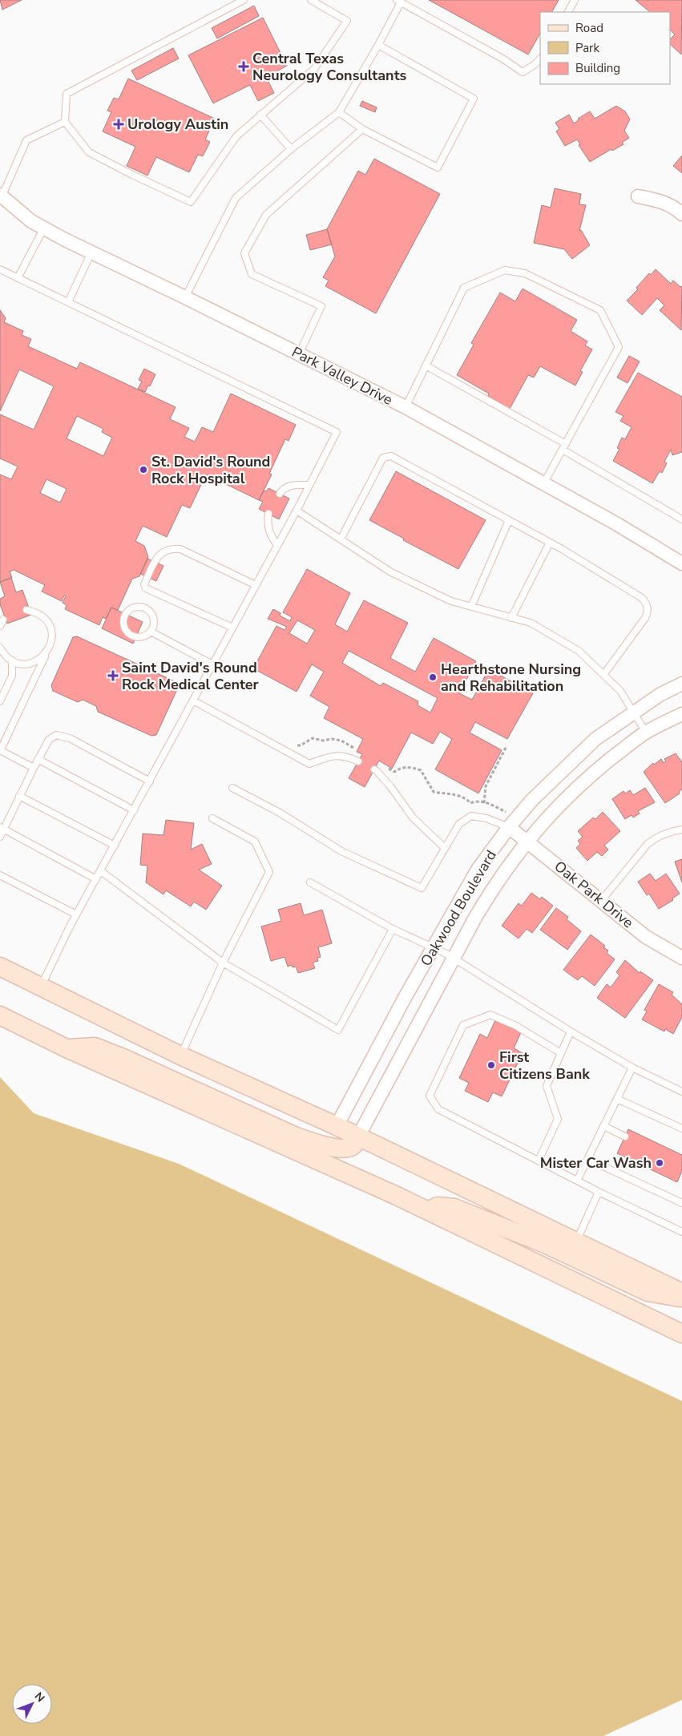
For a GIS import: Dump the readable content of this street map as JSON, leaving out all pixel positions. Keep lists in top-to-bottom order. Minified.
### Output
{"streets":{"street":["Park Valley Drive","Oak Park Drive","Oakwood Boulevard"]},"crossings":[["Oak Park Drive","Oakwood Boulevard"]],"places":{"health":["Central Texas Neurology Consultants","Urology Austin","Saint David's Round Rock Medical Center"],"other":["St. David's Round Rock Hospital","Hearthstone Nursing and Rehabilitation","First Citizens Bank","Mister Car Wash"]},"legend":["Road","Park","Building"],"north":"top right"}
